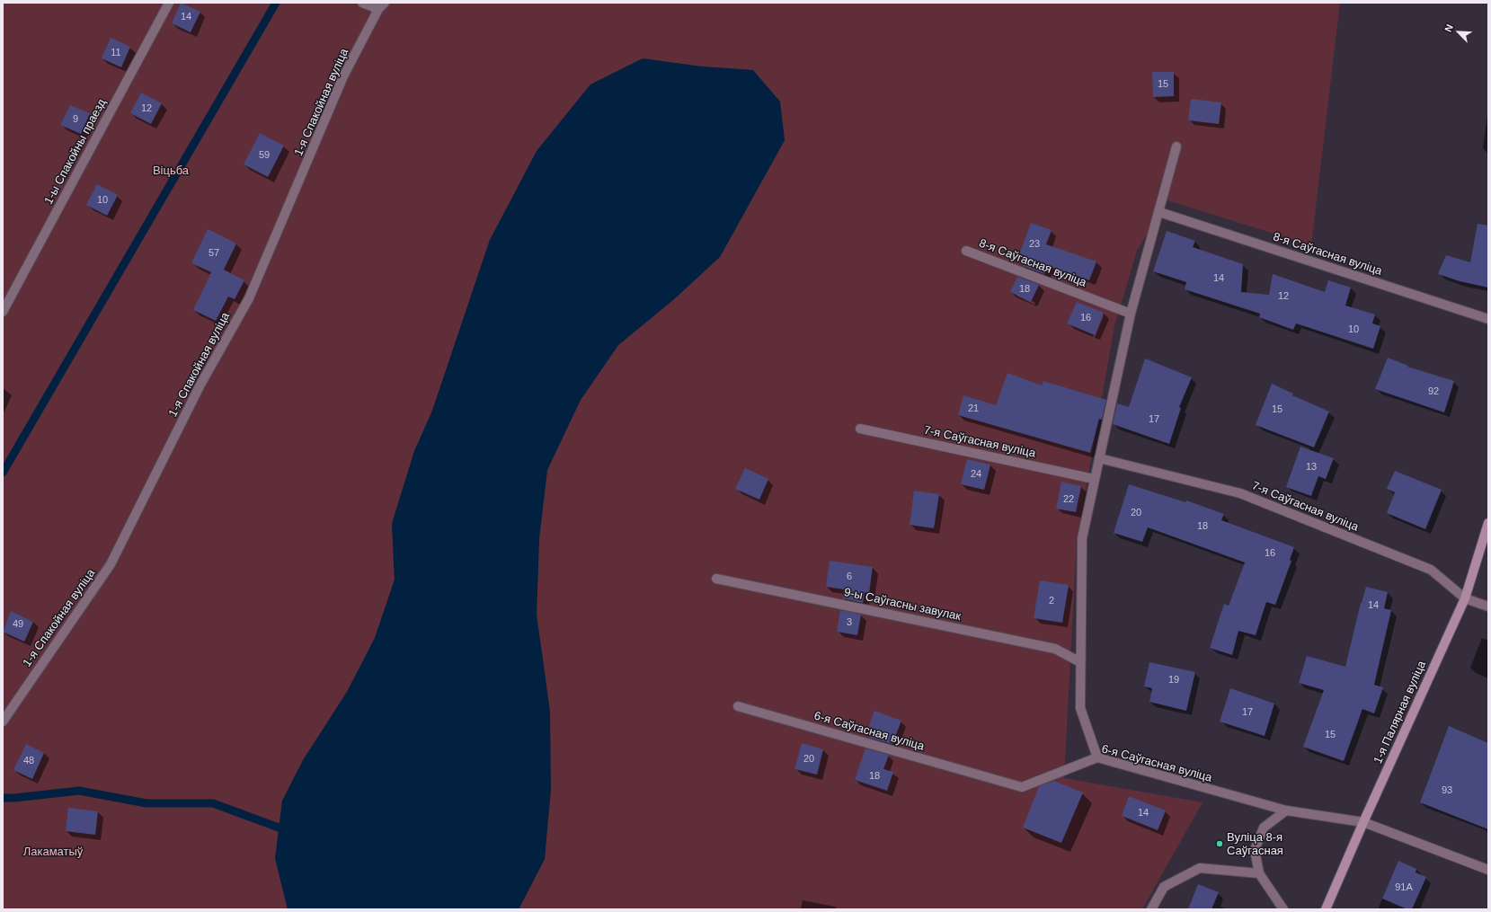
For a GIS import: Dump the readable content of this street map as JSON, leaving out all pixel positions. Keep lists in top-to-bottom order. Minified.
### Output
{"streets":{"street":["1-я Спакойная вуліца","1-ы Спакойны праезд","8-я Саўгасная вуліца","7-я Саўгасная вуліца","9-ы Саўгасны завулак","1-я Палярная вуліца","6-я Саўгасная вуліца"]},"crossings":[["7-я Саўгасная вуліца","1-я Палярная вуліца"],["1-я Палярная вуліца","6-я Саўгасная вуліца"]],"parks":["Віцьба","Лакаматыў"],"places":["Вуліца 8-я Саўгасная"],"house_numbers":["14","11","15","12","9","59","10","23","57","14","18","12","16","10","92","21","15","17","13","24","22","20","18","16","6","2","14","3","49","19","17","15","20","48","18","93","14","91А"],"north":"top left"}
